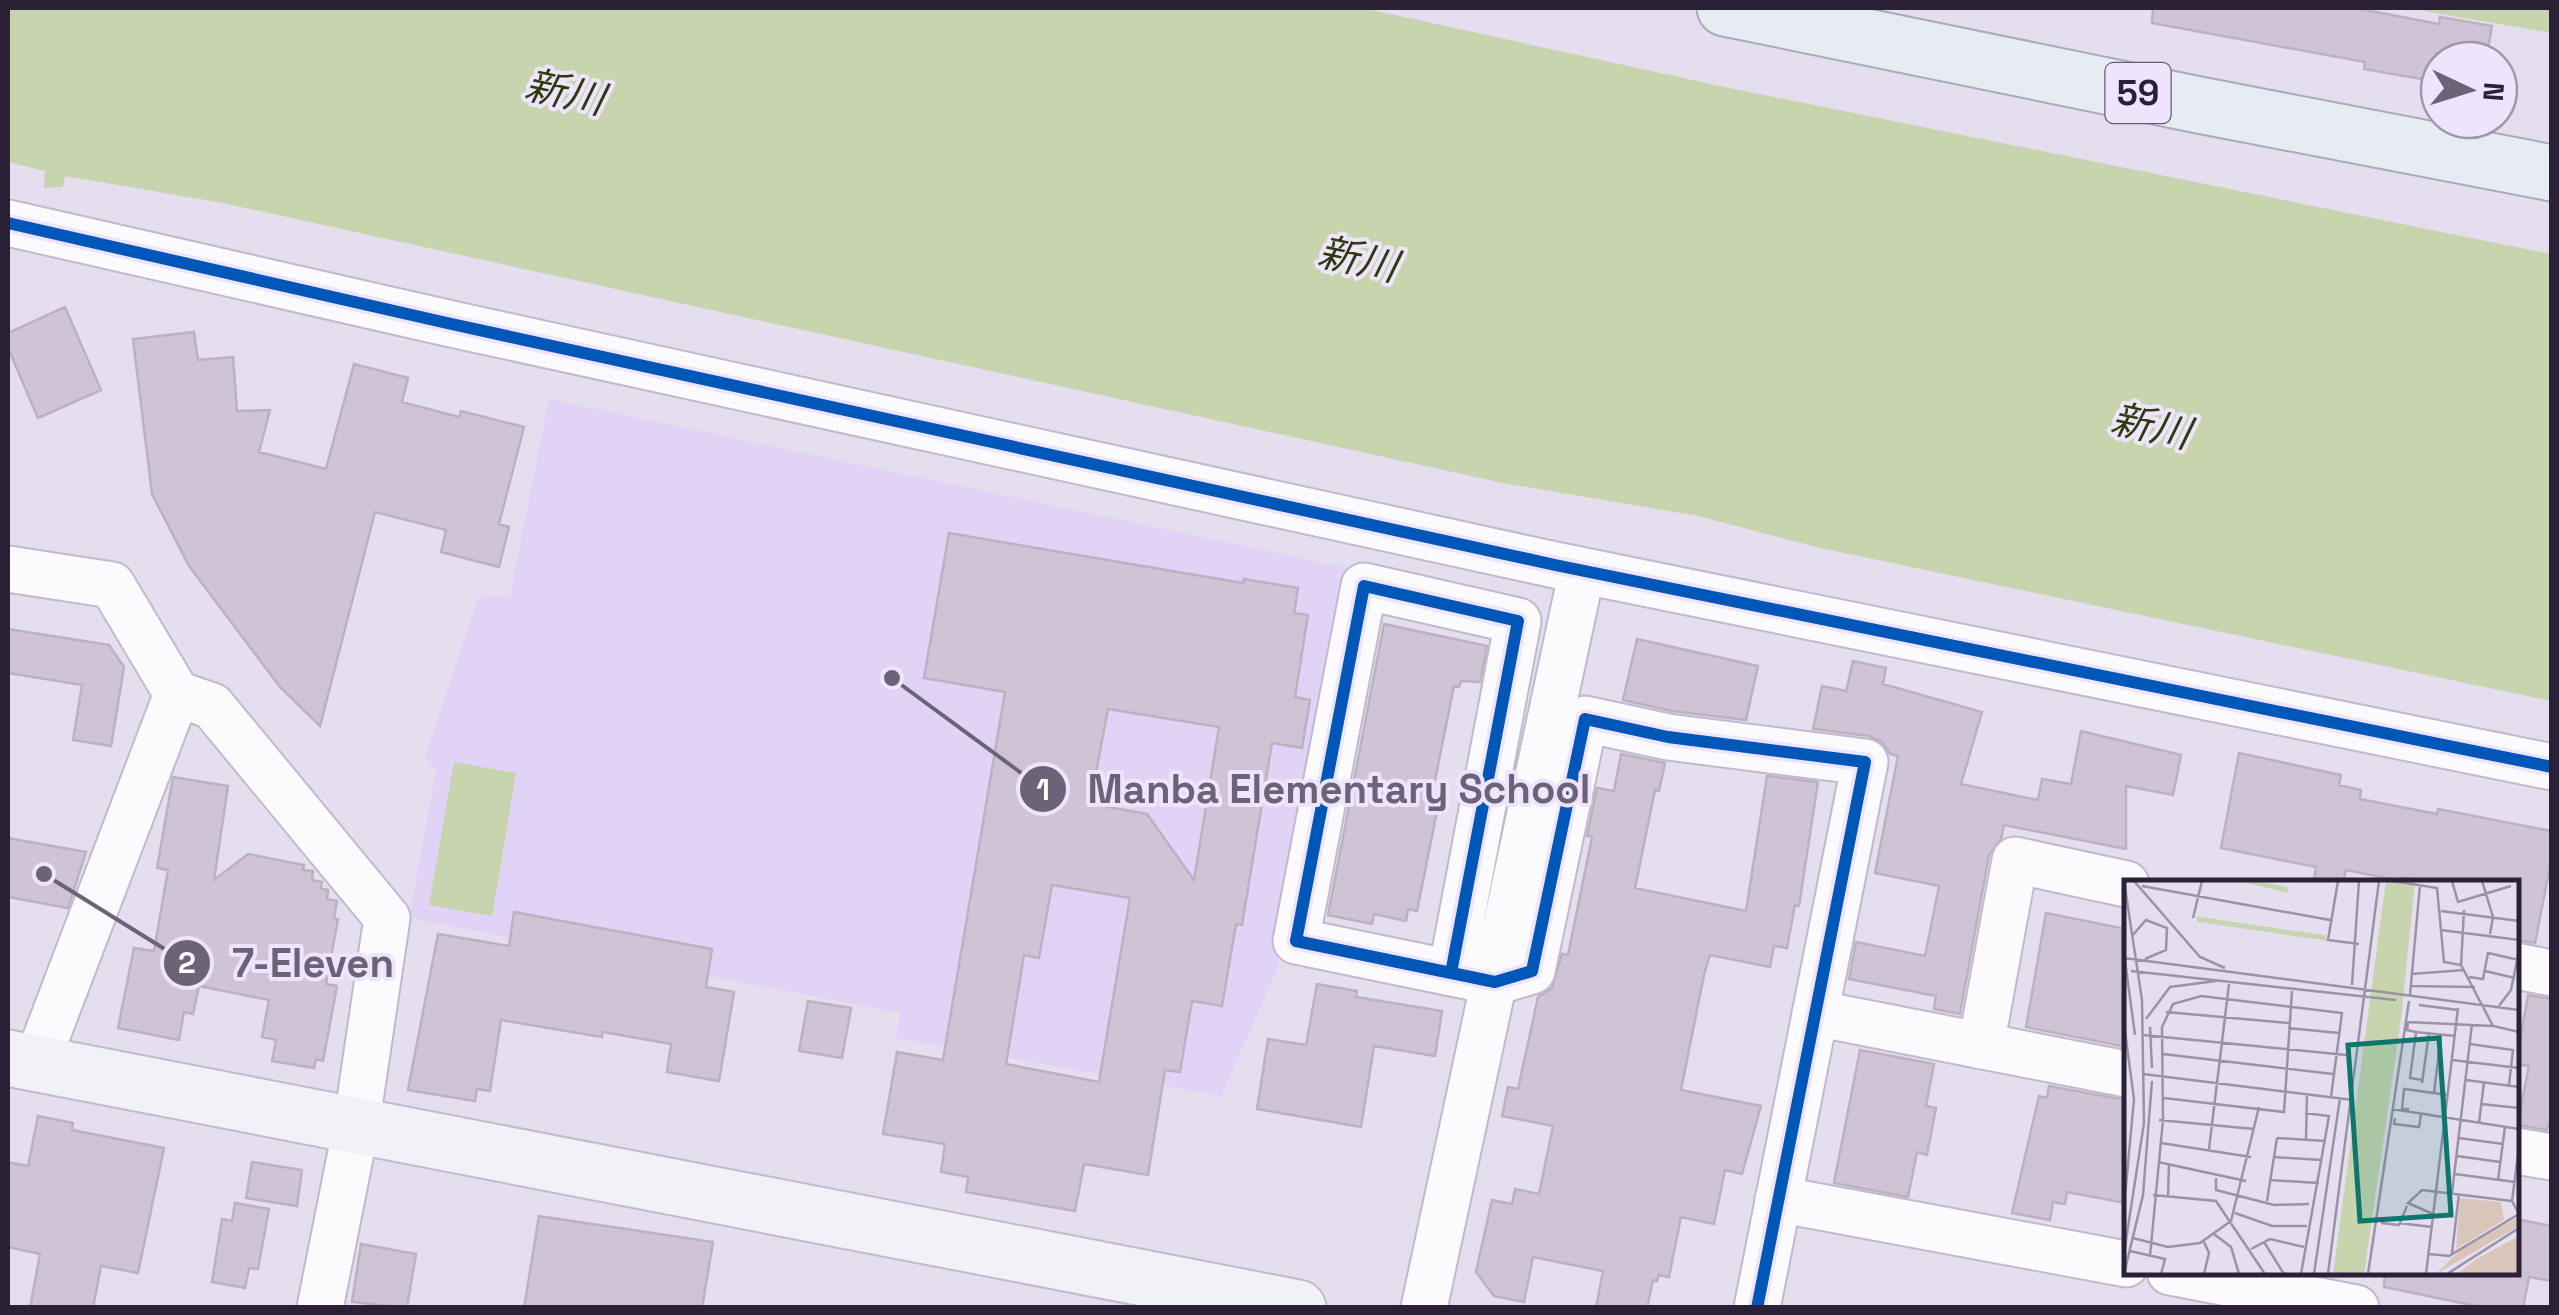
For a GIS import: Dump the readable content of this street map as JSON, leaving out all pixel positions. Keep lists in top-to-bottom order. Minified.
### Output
{"streets":{"main road":["59"]},"water":["新川"],"places":["Manba Elementary School","7-Eleven"],"north":"right"}
